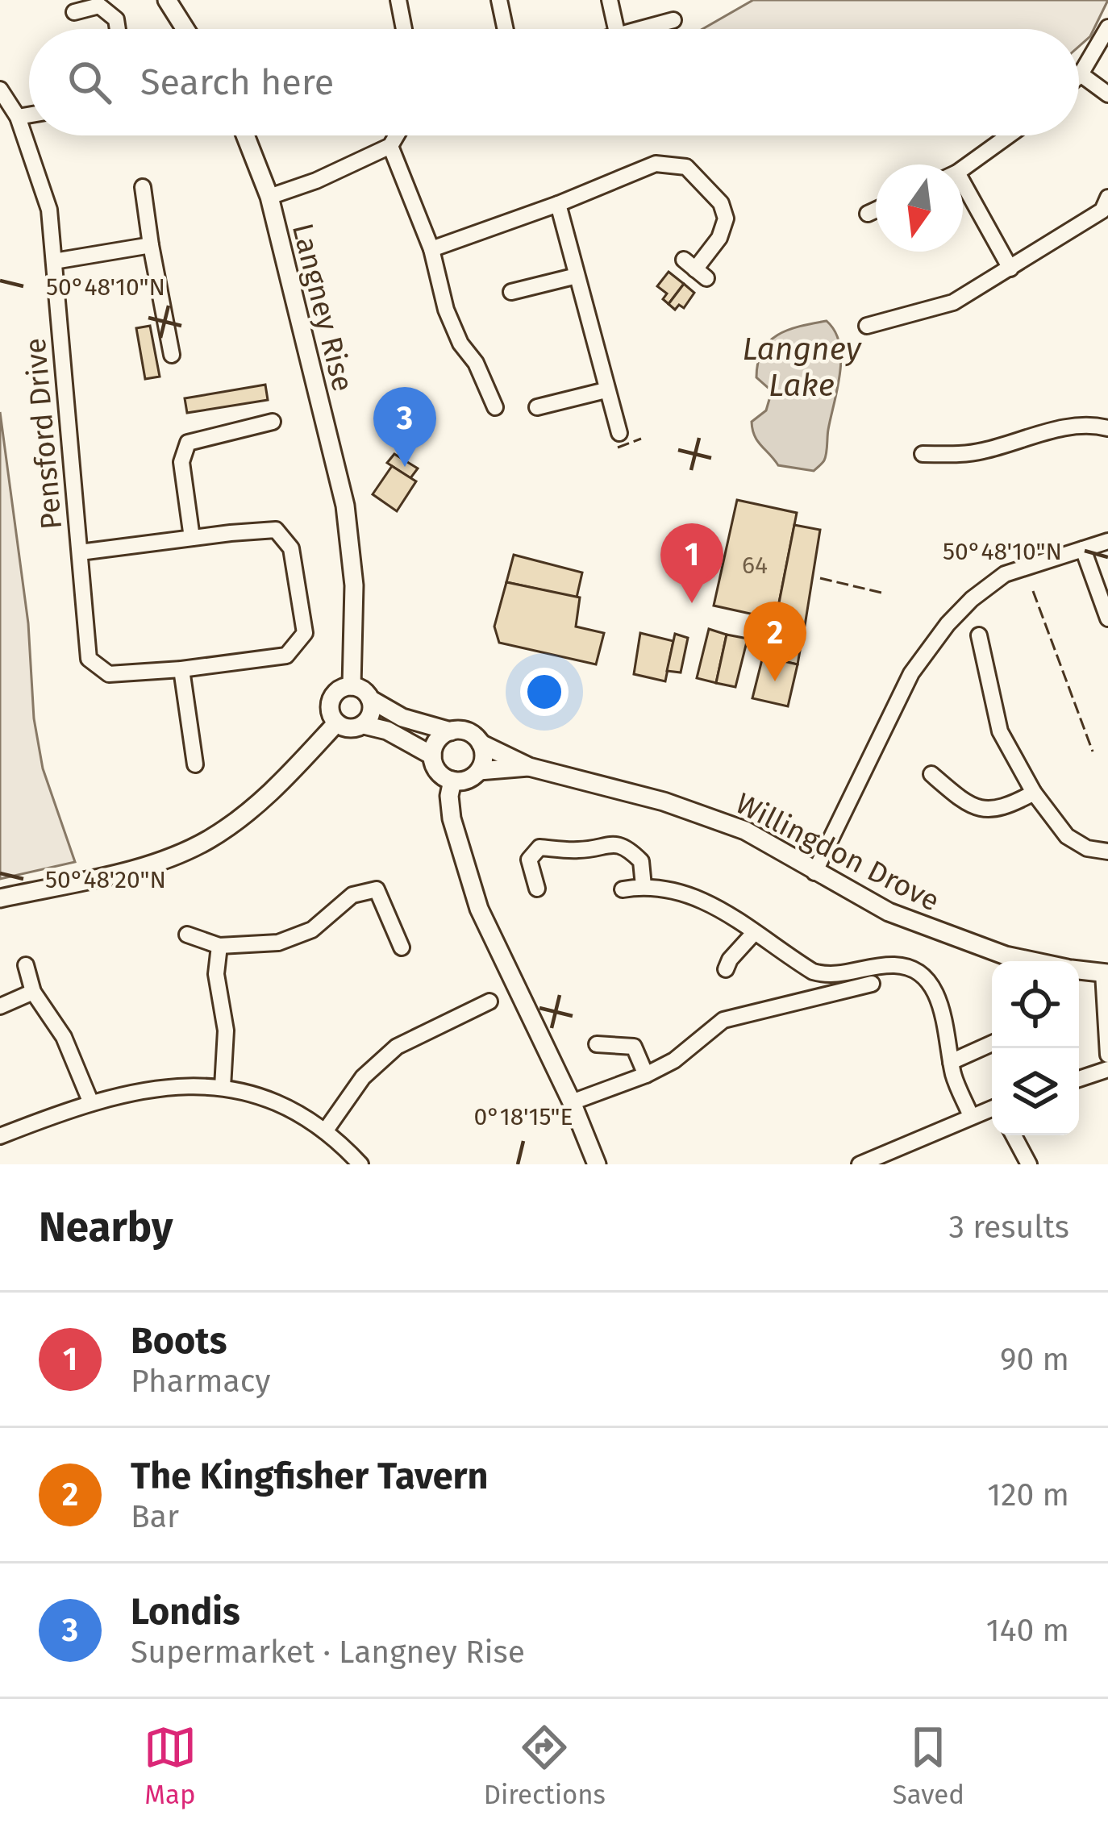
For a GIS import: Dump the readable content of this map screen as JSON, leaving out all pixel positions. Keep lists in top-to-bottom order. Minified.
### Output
{"streets":{"main road":["Langney Rise","Willingdon Drove"],"street":["Pensford Drive"]},"water":["Langney Lake"],"house_numbers":["64"],"north":"bottom","page":{"search":"Search here","pins":["3","1","2"],"heading":["Nearby","3 results"],"list":[{"mark":"1","name":"Boots","note":"Pharmacy","value":"90 m"},{"mark":"2","name":"The Kingfisher Tavern","note":"Bar","value":"120 m"},{"mark":"3","name":"Londis","note":"Supermarket · Langney Rise","value":"140 m"}],"nav":["Map","Directions","Saved"]},"coordinates":["50°48'10\"N","50°48'20\"N","0°18'15\"E"]}
